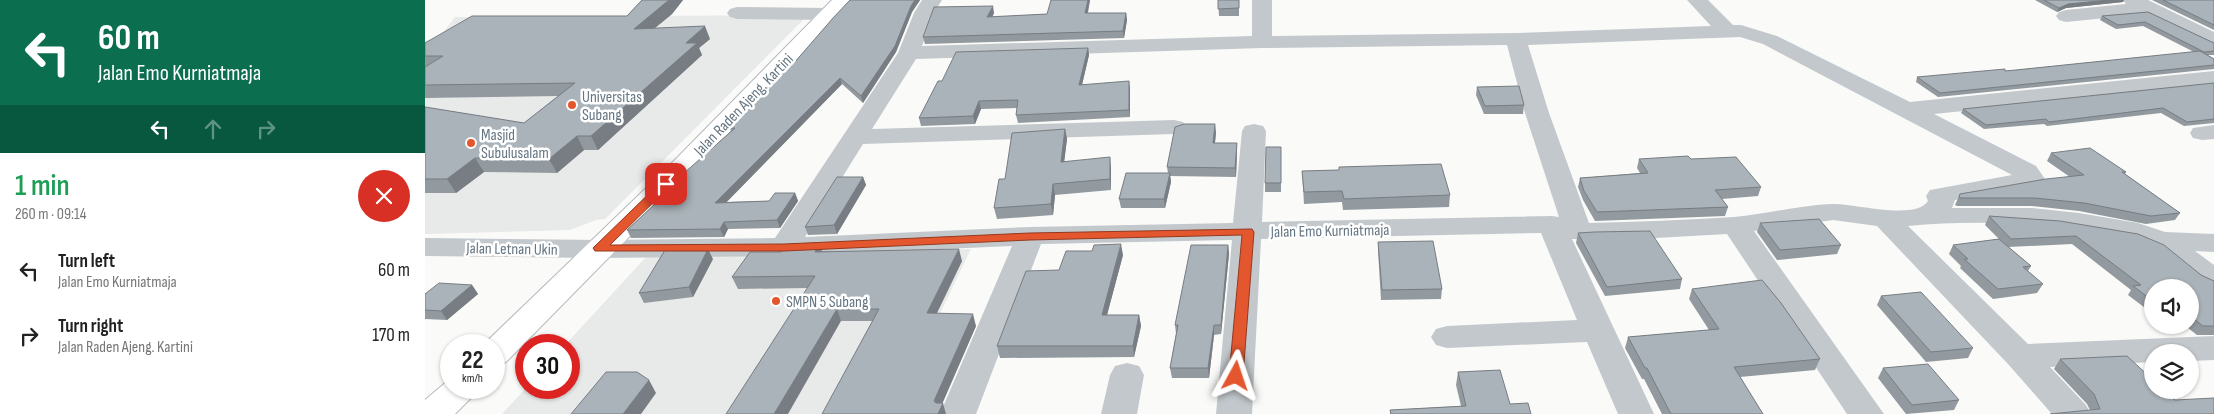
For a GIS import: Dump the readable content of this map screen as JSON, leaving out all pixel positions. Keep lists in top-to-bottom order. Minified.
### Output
{"streets":{"main road":["Jalan Raden Ajeng. Kartini"],"street":["Jalan Emo Kurniatmaja","Jalan Letnan Ukin"]},"crossings":[["Jalan Raden Ajeng. Kartini","Jalan Emo Kurniatmaja"],["Jalan Raden Ajeng. Kartini","Jalan Letnan Ukin"],["Jalan Emo Kurniatmaja","Jalan Letnan Ukin"]],"places":["Universitas Subang","Masjid Subulusalam","SMPN 5 Subang"],"page":{"turn":["60 m","Jalan Emo Kurniatmaja"],"heading":["1 min","260 m · 09:14"],"list":[{"name":"Turn left","note":"Jalan Emo Kurniatmaja","value":"60 m"},{"name":"Turn right","note":"Jalan Raden Ajeng. Kartini","value":"170 m"}],"speed":"22 km/h","limit":"30"}}
